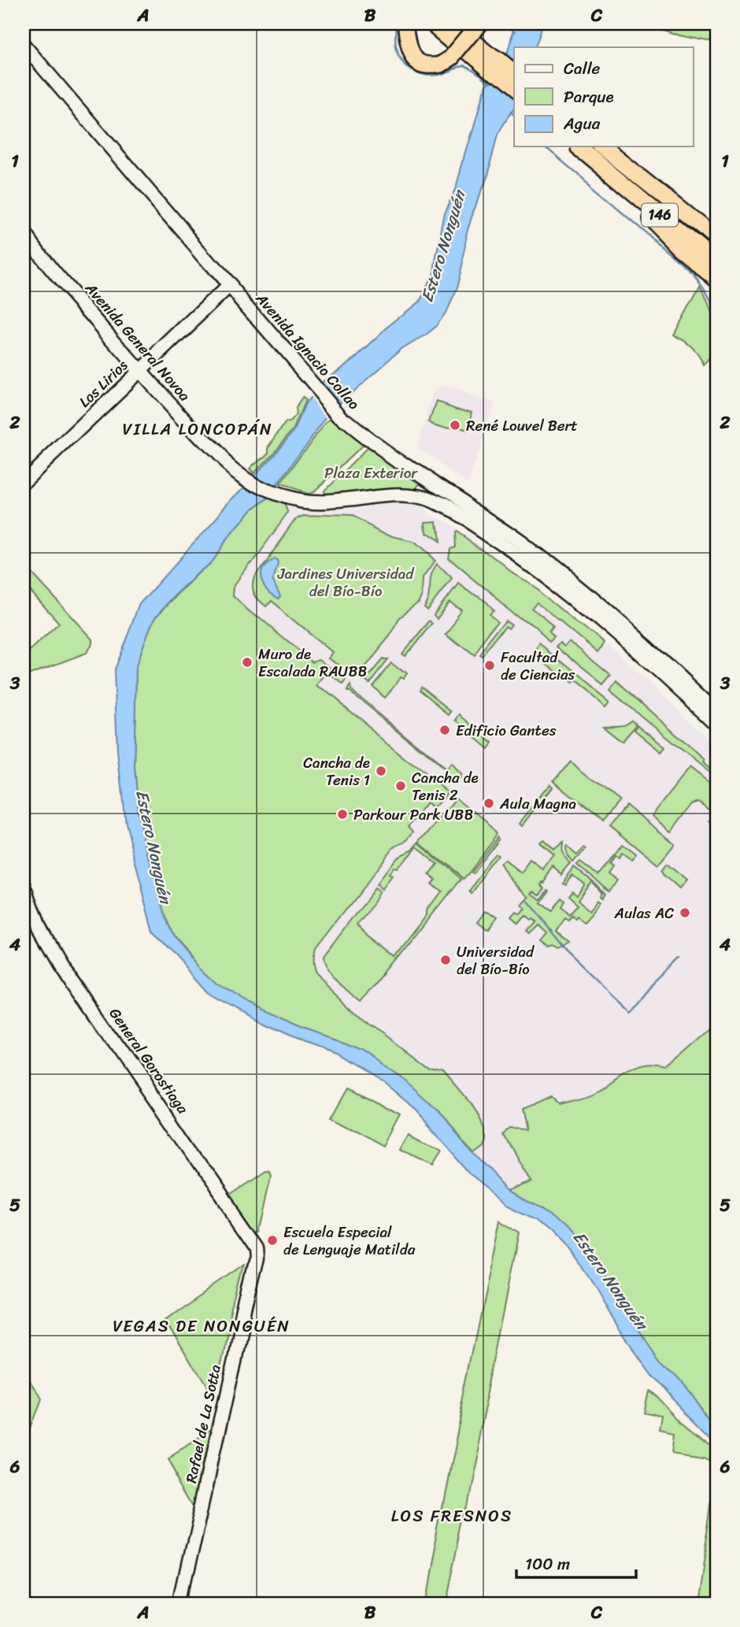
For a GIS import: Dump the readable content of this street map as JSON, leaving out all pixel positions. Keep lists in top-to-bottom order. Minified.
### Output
{"streets":{"highway":["146"],"main road":["Avenida General Novoa","Avenida Ignacio Collao","Los Lirios","General Gorostiaga","Rafael de La Sotta"]},"crossings":[["Avenida General Novoa","Los Lirios"],["Avenida Ignacio Collao","Los Lirios"],["General Gorostiaga","Rafael de La Sotta"]],"districts":["VILLA LONCOPÁN","VEGAS DE NONGUÉN","LOS FRESNOS"],"water":["Estero Nonguén"],"parks":["Plaza Exterior","Jardines Universidad del Bío-Bío"],"places":["René Louvel Bert","Muro de Escalada RAUBB","Facultad de Ciencias","Edificio Gantes","Cancha de Tenis 1","Cancha de Tenis 2","Aula Magna","Parkour Park UBB","Aulas AC","Universidad del Bío-Bío","Escuela Especial de Lenguaje Matilda"],"legend":["Calle","Parque","Agua"],"scale_bar":"100 m","grid":{"columns":["A","B","C"],"rows":["1","2","3","4","5","6"]}}
